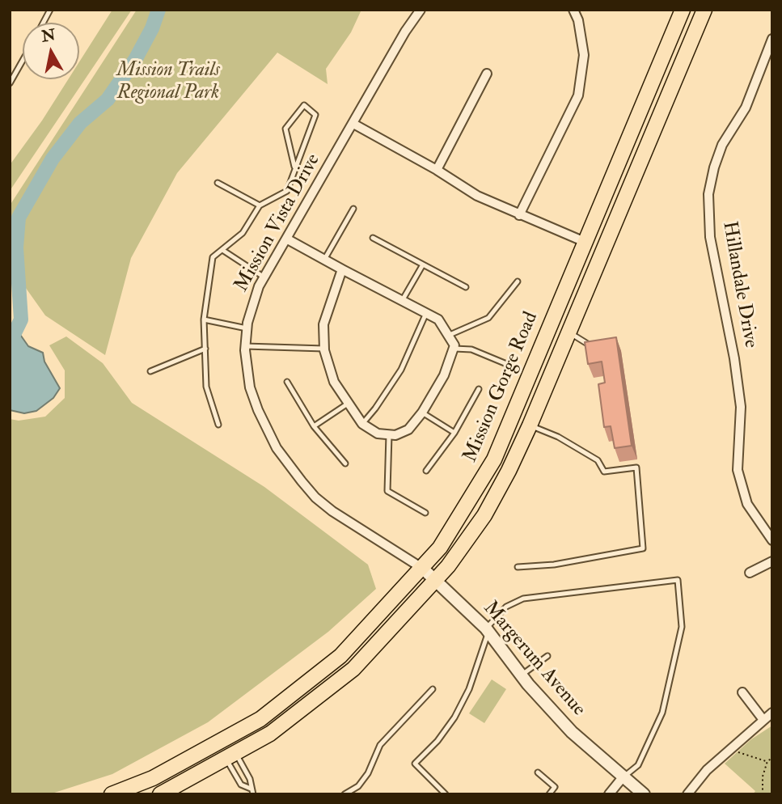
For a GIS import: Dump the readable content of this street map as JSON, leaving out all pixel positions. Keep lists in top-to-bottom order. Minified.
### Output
{"streets":{"main road":["Mission Gorge Road"],"street":["Mission Vista Drive","Hillandale Drive","Margerum Avenue"]},"crossings":[["Mission Vista Drive","Mission Gorge Road"],["Mission Vista Drive","Margerum Avenue"],["Mission Gorge Road","Margerum Avenue"]],"parks":["Mission Trails Regional Park"],"north":"top"}
